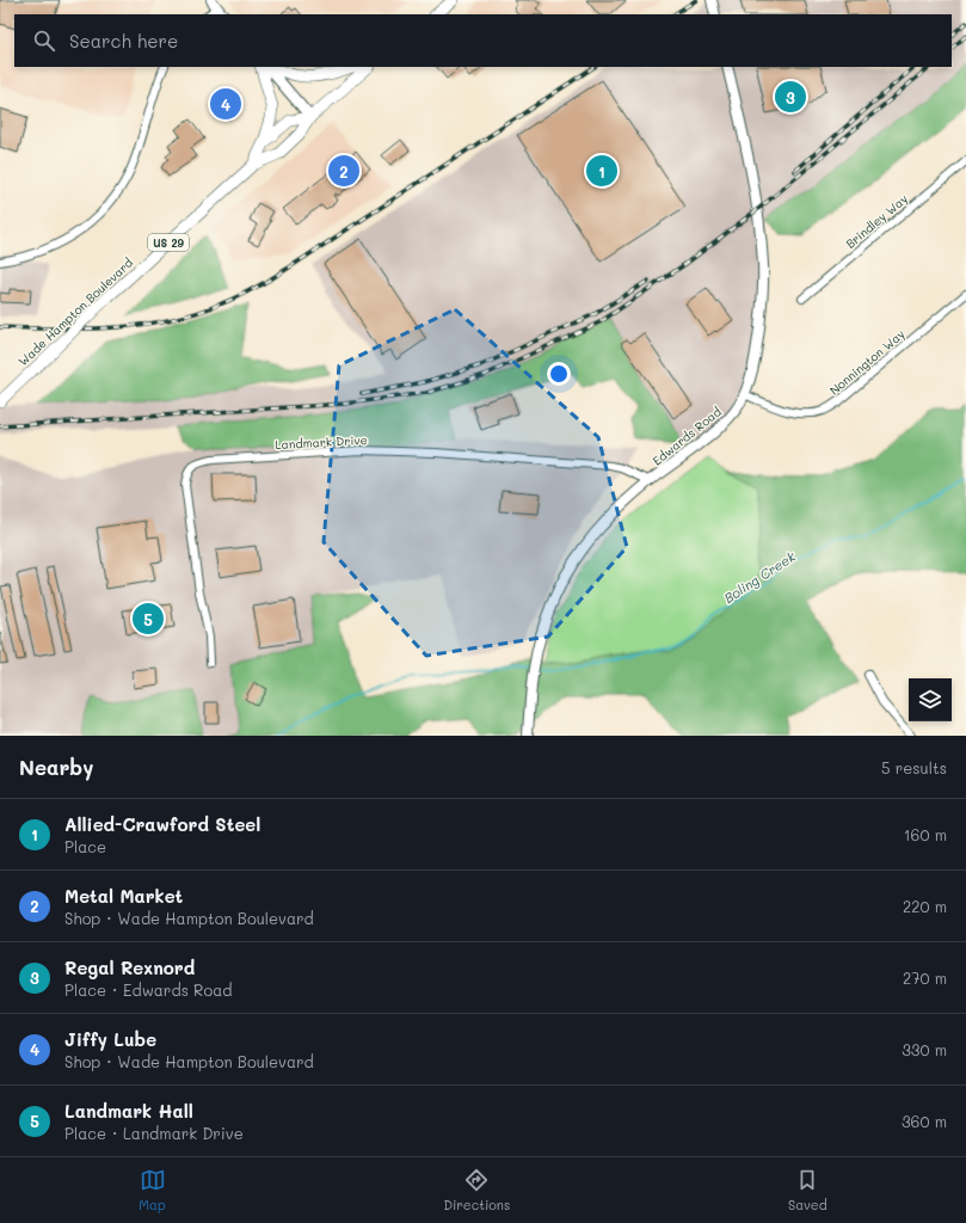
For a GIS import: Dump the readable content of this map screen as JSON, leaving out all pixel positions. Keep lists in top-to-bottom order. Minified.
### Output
{"streets":{"main road":["US 29","Wade Hampton Boulevard","Edwards Road"],"street":["Brindley Way","Nonnington Way","Landmark Drive"]},"crossings":[["Nonnington Way","Edwards Road"],["Edwards Road","Landmark Drive"]],"water":["Boling Creek"],"page":{"search":"Search here","pins":["3","4","1","2","5"],"heading":["Nearby","5 results"],"list":[{"mark":"1","name":"Allied-Crawford Steel","note":"Place","value":"160 m"},{"mark":"2","name":"Metal Market","note":"Shop · Wade Hampton Boulevard","value":"220 m"},{"mark":"3","name":"Regal Rexnord","note":"Place · Edwards Road","value":"270 m"},{"mark":"4","name":"Jiffy Lube","note":"Shop · Wade Hampton Boulevard","value":"330 m"},{"mark":"5","name":"Landmark Hall","note":"Place · Landmark Drive","value":"360 m"}],"nav":["Map","Directions","Saved"]}}
